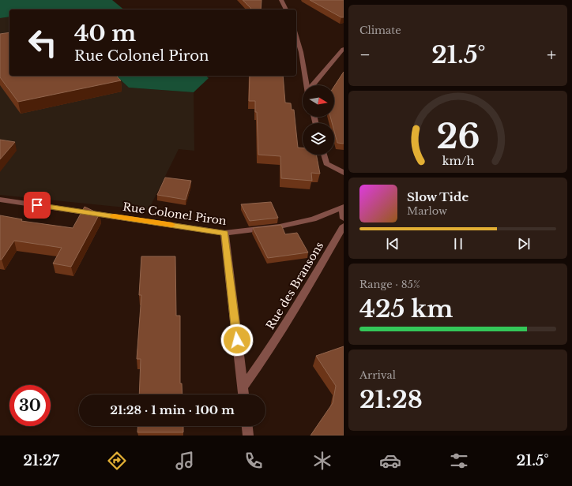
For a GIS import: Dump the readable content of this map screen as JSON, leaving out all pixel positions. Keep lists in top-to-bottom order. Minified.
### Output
{"streets":{"street":["Rue Colonel Piron","Rue des Bransons"]},"north":"right","page":{"tile":["Climate",["Range · 85%","425 km"],["Arrival","21:28"]],"turn":["40 m","Rue Colonel Piron"],"heat":["−","21.5°","+"],"song":["Slow Tide","Marlow"],"limit":"30","trip":"21:28 · 1 min · 100 m","tabs":["21:27","21.5°"],"gauge":["26","km/h"]}}
